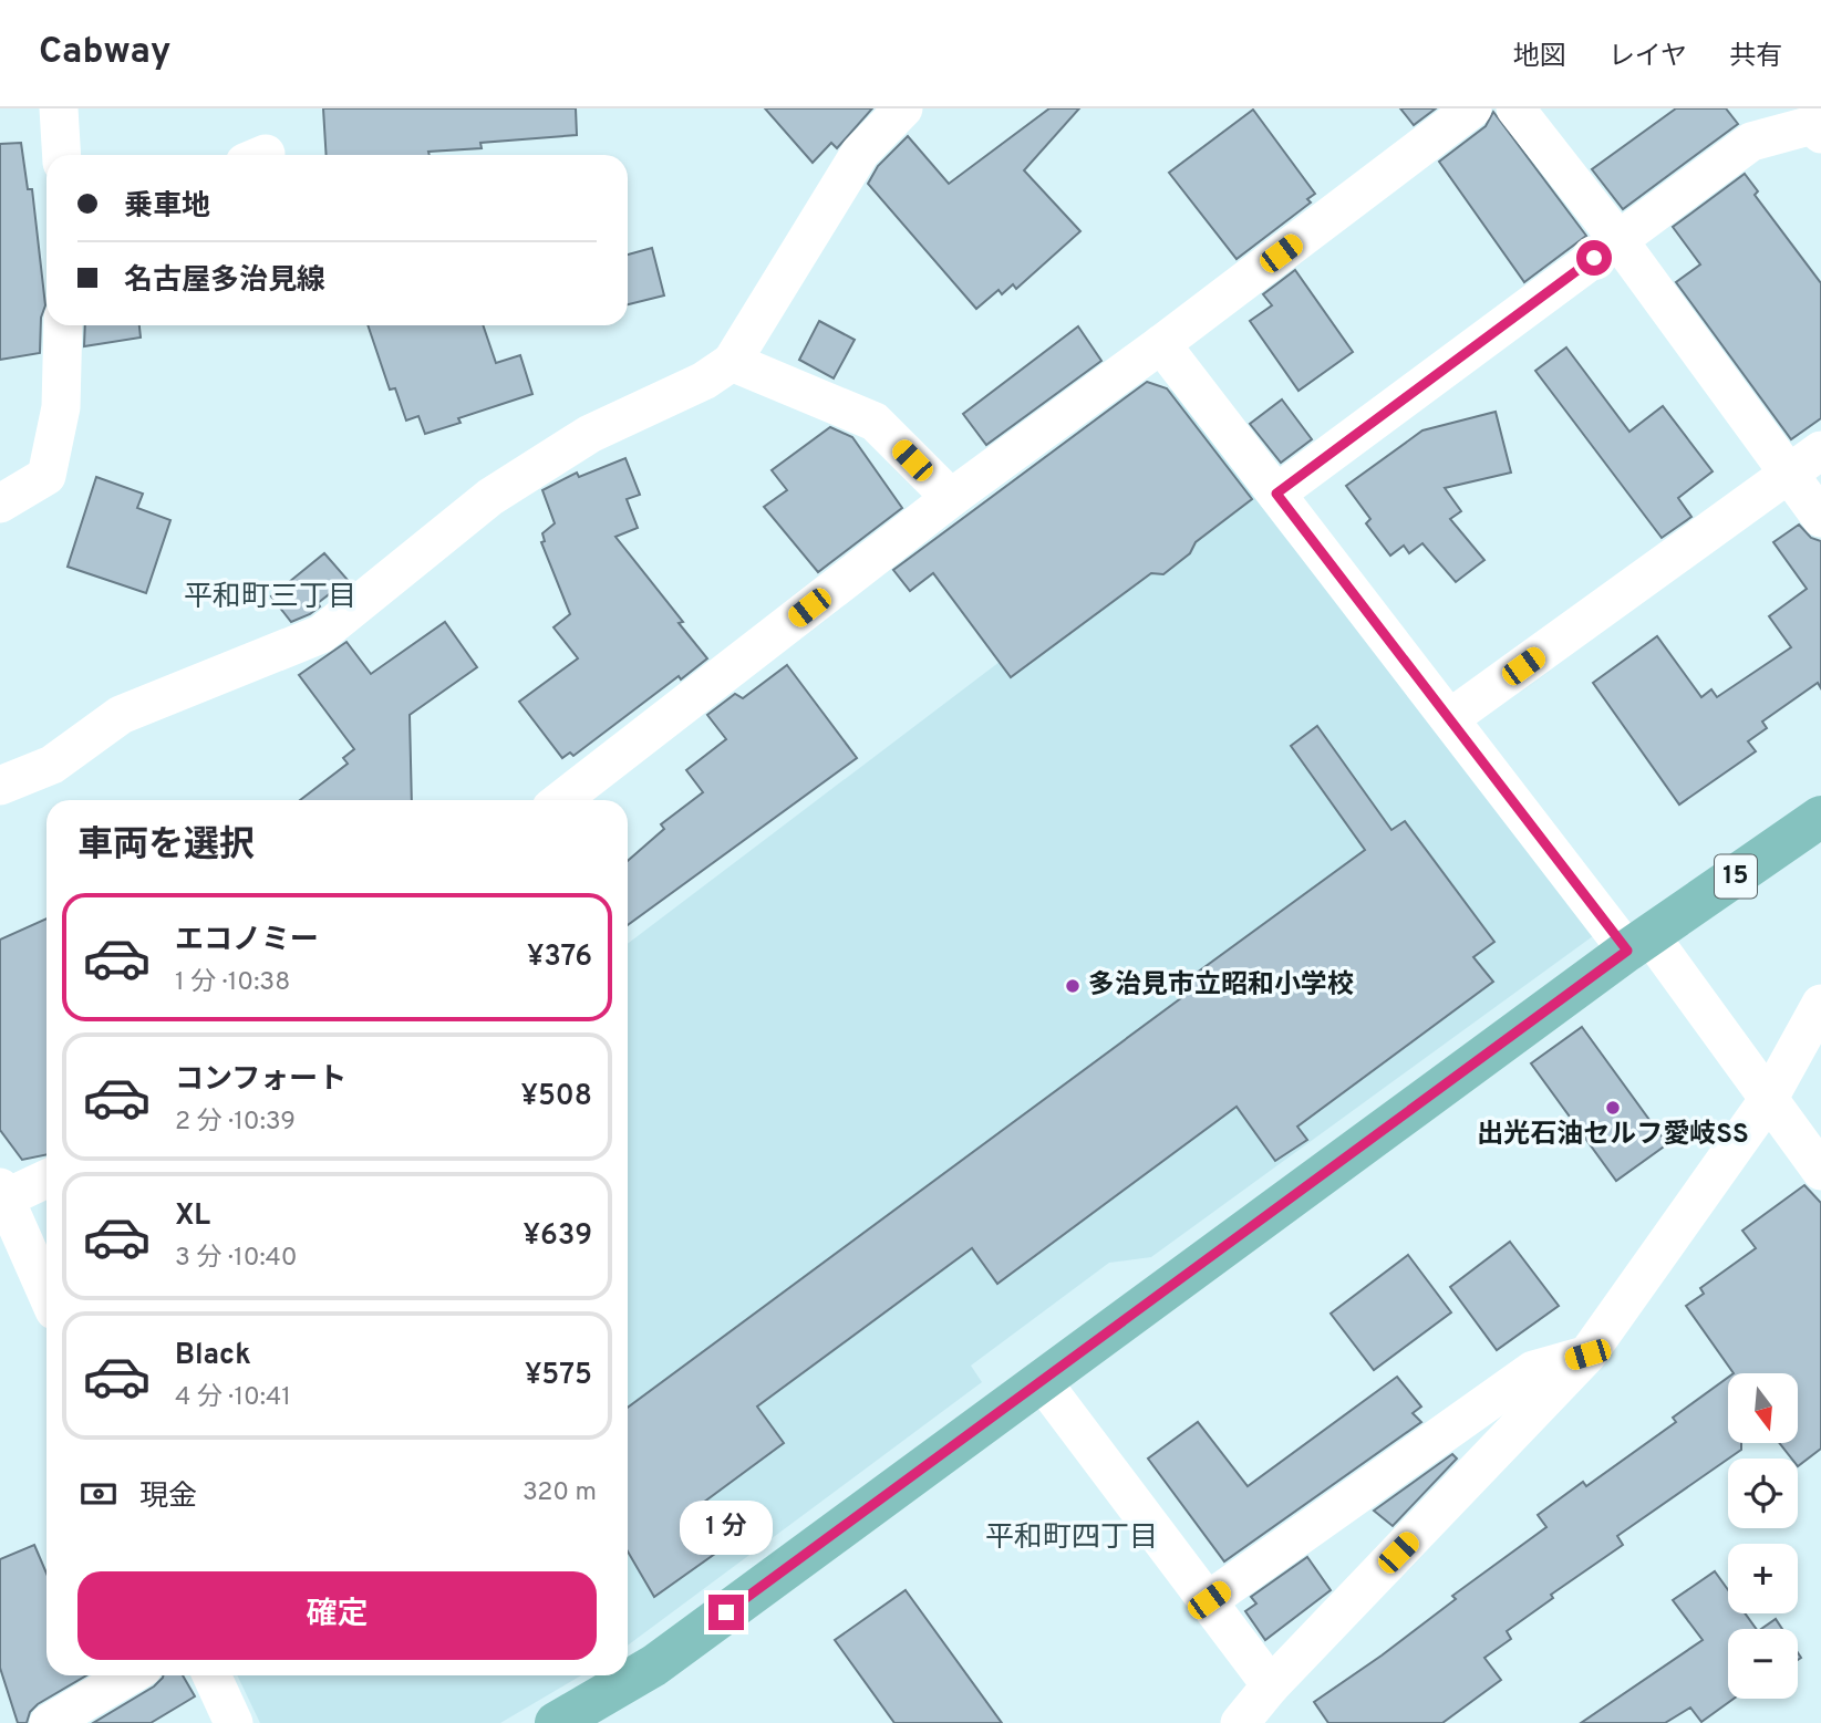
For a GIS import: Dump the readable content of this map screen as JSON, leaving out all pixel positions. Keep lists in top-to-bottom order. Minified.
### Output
{"streets":{"main road":["15"]},"districts":["平和町三丁目","平和町四丁目"],"places":["多治見市立昭和小学校","出光石油セルフ愛岐SS"],"north":"bottom","page":{"header":"Cabway","nav":["地図","レイヤ","共有"],"banner":["乗車地","名古屋多治見線"],"heading":"車両を選択","list":[{"name":"エコノミー","note":"1 分 · 10:38","value":"¥376"},{"name":"コンフォート","note":"2 分 · 10:39","value":"¥508"},{"name":"XL","note":"3 分 · 10:40","value":"¥639"},{"name":"Black","note":"4 分 · 10:41","value":"¥575"}],"map_buttons":["+","−"],"pay":["現金","320 m"],"bubble":"1 分","buttons":"確定"}}
